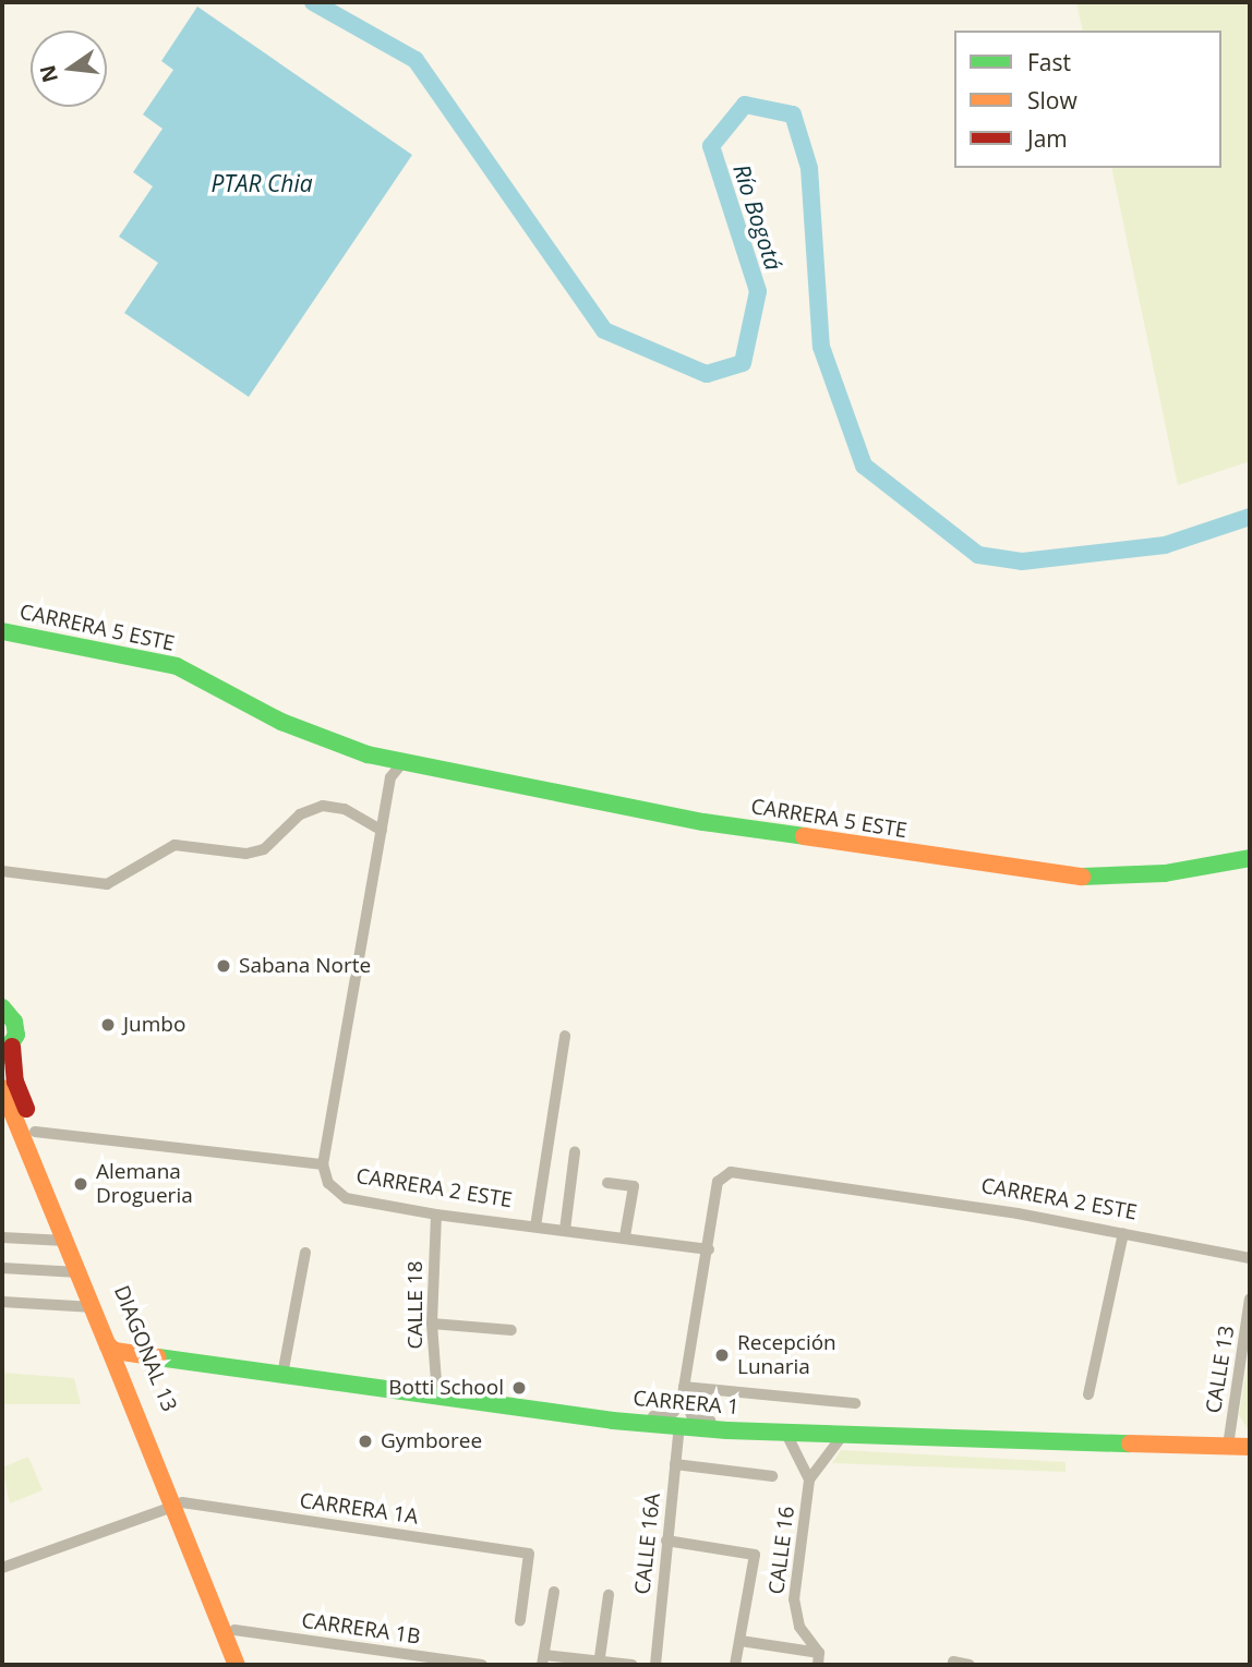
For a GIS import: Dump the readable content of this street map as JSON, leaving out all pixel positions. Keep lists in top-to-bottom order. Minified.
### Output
{"streets":{"main road":["CARRERA 5 ESTE","DIAGONAL 13","CARRERA 1"],"street":["CARRERA 2 ESTE","CALLE 18","CALLE 13","CARRERA 1A","CALLE 16A","CALLE 16","CARRERA 1B"]},"crossings":[["CARRERA 2 ESTE","CALLE 18"],["CALLE 18","CARRERA 1"],["DIAGONAL 13","CARRERA 1"],["DIAGONAL 13","CARRERA 1A"],["DIAGONAL 13","CARRERA 1B"],["CALLE 13","CARRERA 1"],["CARRERA 1","CALLE 16A"],["CARRERA 1","CALLE 16"],["CALLE 16A","CALLE 16"]],"water":["PTAR Chia","Río Bogotá"],"places":["Sabana Norte","Jumbo","Alemana Drogueria","Recepción Lunaria","Botti School","Gymboree"],"legend":["Fast","Slow","Jam"],"north":"left"}
